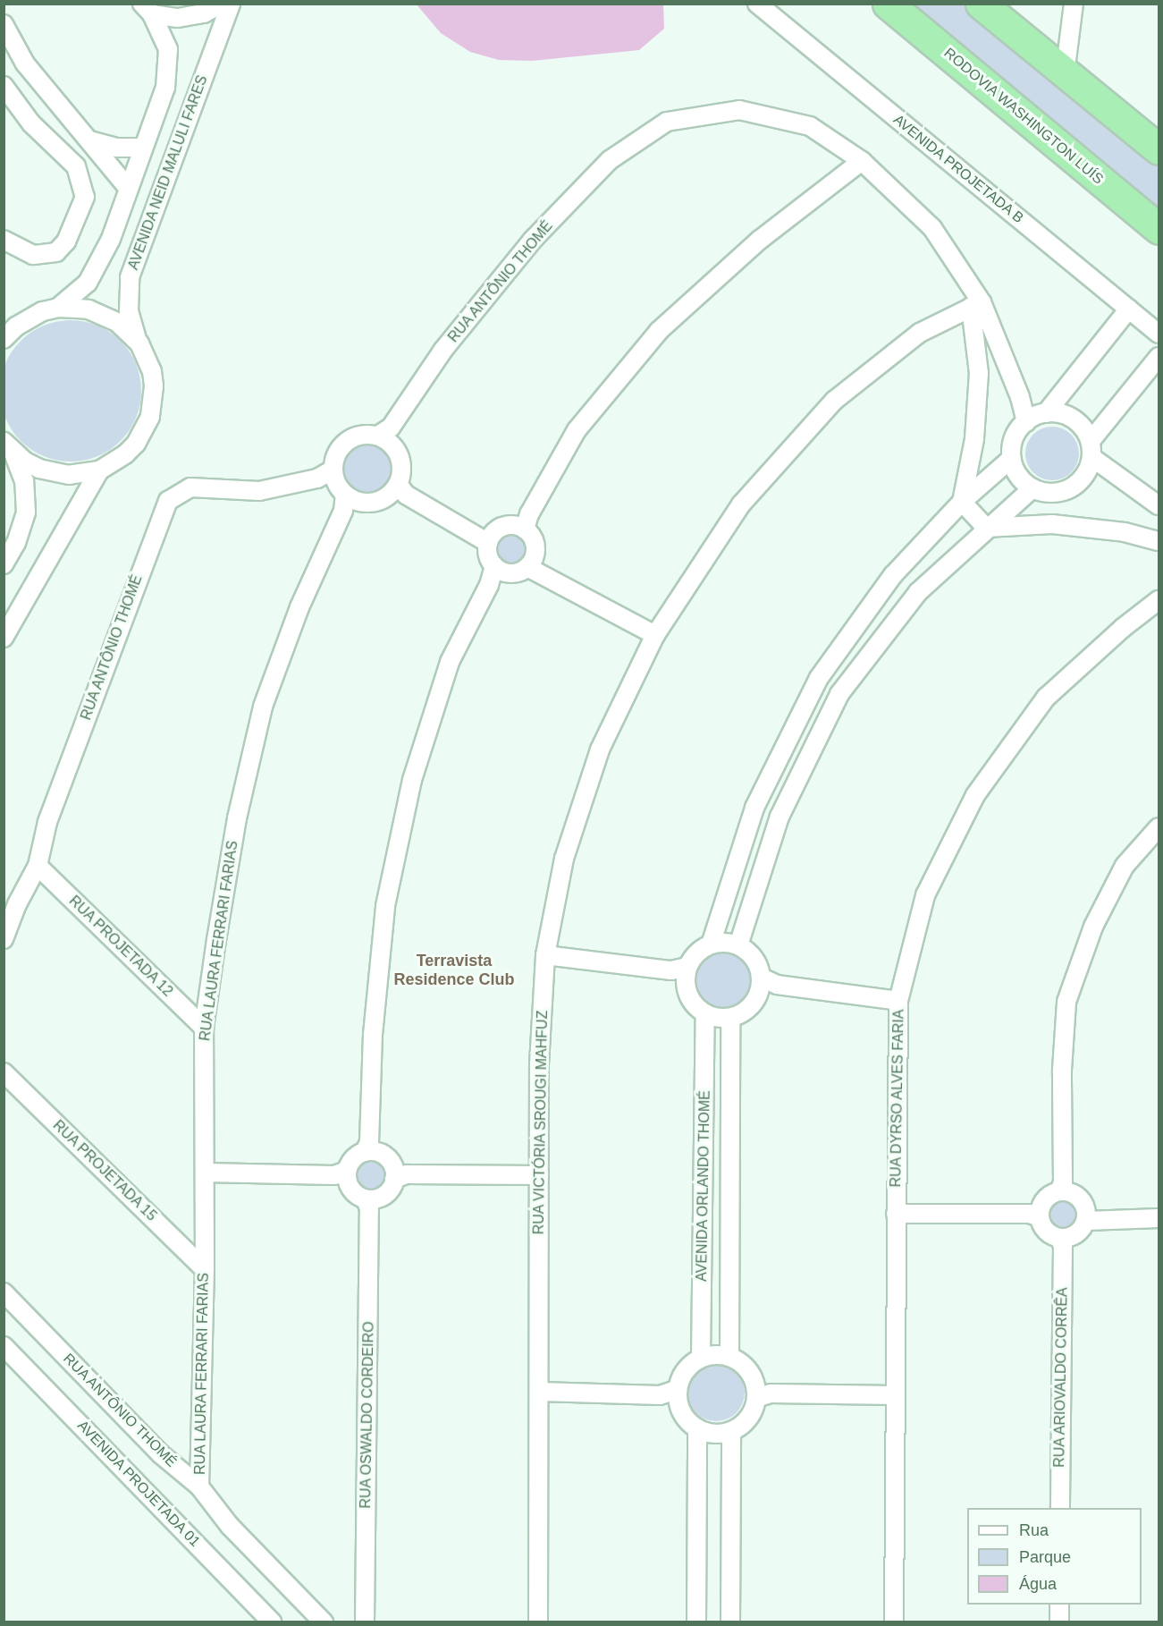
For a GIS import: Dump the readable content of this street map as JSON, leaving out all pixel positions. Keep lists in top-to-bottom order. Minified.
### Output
{"streets":{"highway":["RODOVIA WASHINGTON LUÍS"],"street":["AVENIDA PROJETADA B","AVENIDA NEID MALULI FARES","RUA ANTÔNIO THOMÉ","RUA LAURA FERRARI FARIAS","RUA PROJETADA 12","RUA DYRSO ALVES FARIA","RUA VICTÓRIA SROUGI MAHFUZ","RUA PROJETADA 15","AVENIDA ORLANDO THOMÉ","RUA ARIOVALDO CORRÊA","RUA OSWALDO CORDEIRO","AVENIDA PROJETADA 01"]},"crossings":[["RUA ANTÔNIO THOMÉ","RUA LAURA FERRARI FARIAS"],["RUA ANTÔNIO THOMÉ","RUA PROJETADA 12"],["RUA ANTÔNIO THOMÉ","RUA VICTÓRIA SROUGI MAHFUZ"],["RUA LAURA FERRARI FARIAS","RUA PROJETADA 12"],["RUA LAURA FERRARI FARIAS","RUA PROJETADA 15"]],"districts":["Terravista Residence Club"],"legend":["Rua","Parque","Água"]}
